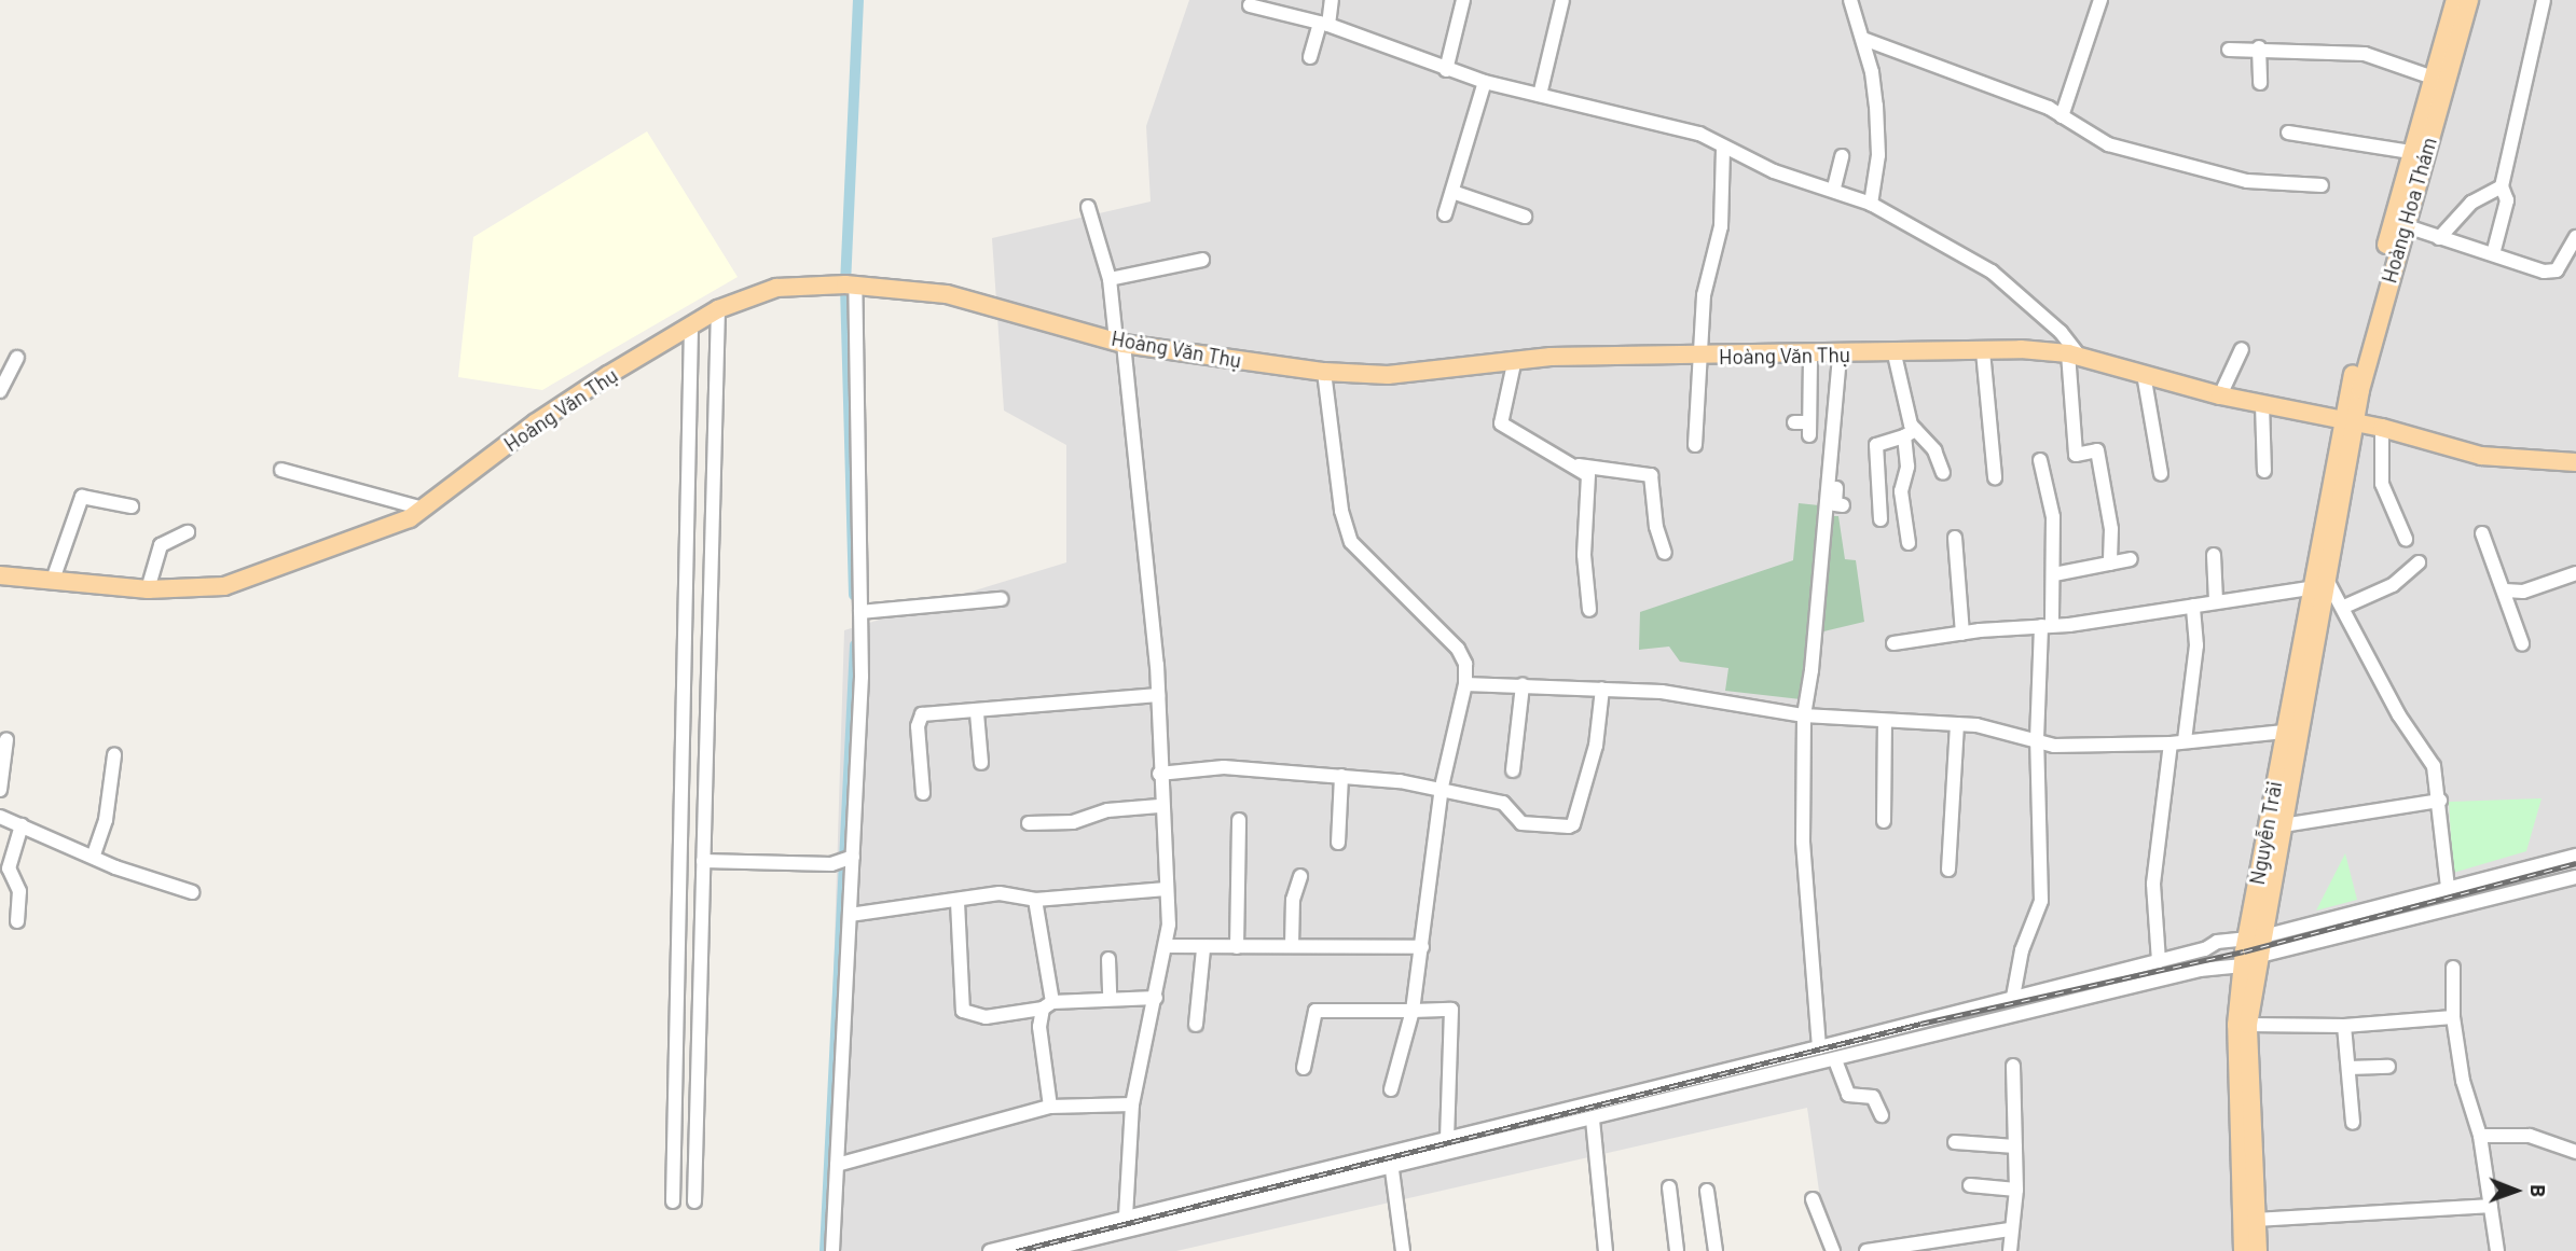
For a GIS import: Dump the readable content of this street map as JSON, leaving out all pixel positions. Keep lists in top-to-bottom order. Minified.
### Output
{"streets":{"main road":["Hoàng Hoa Thám","Hoàng Văn Thụ","Nguyễn Trãi"]},"crossings":[["Hoàng Hoa Thám","Hoàng Văn Thụ"],["Hoàng Hoa Thám","Nguyễn Trãi"],["Hoàng Văn Thụ","Nguyễn Trãi"]],"north":"right"}
